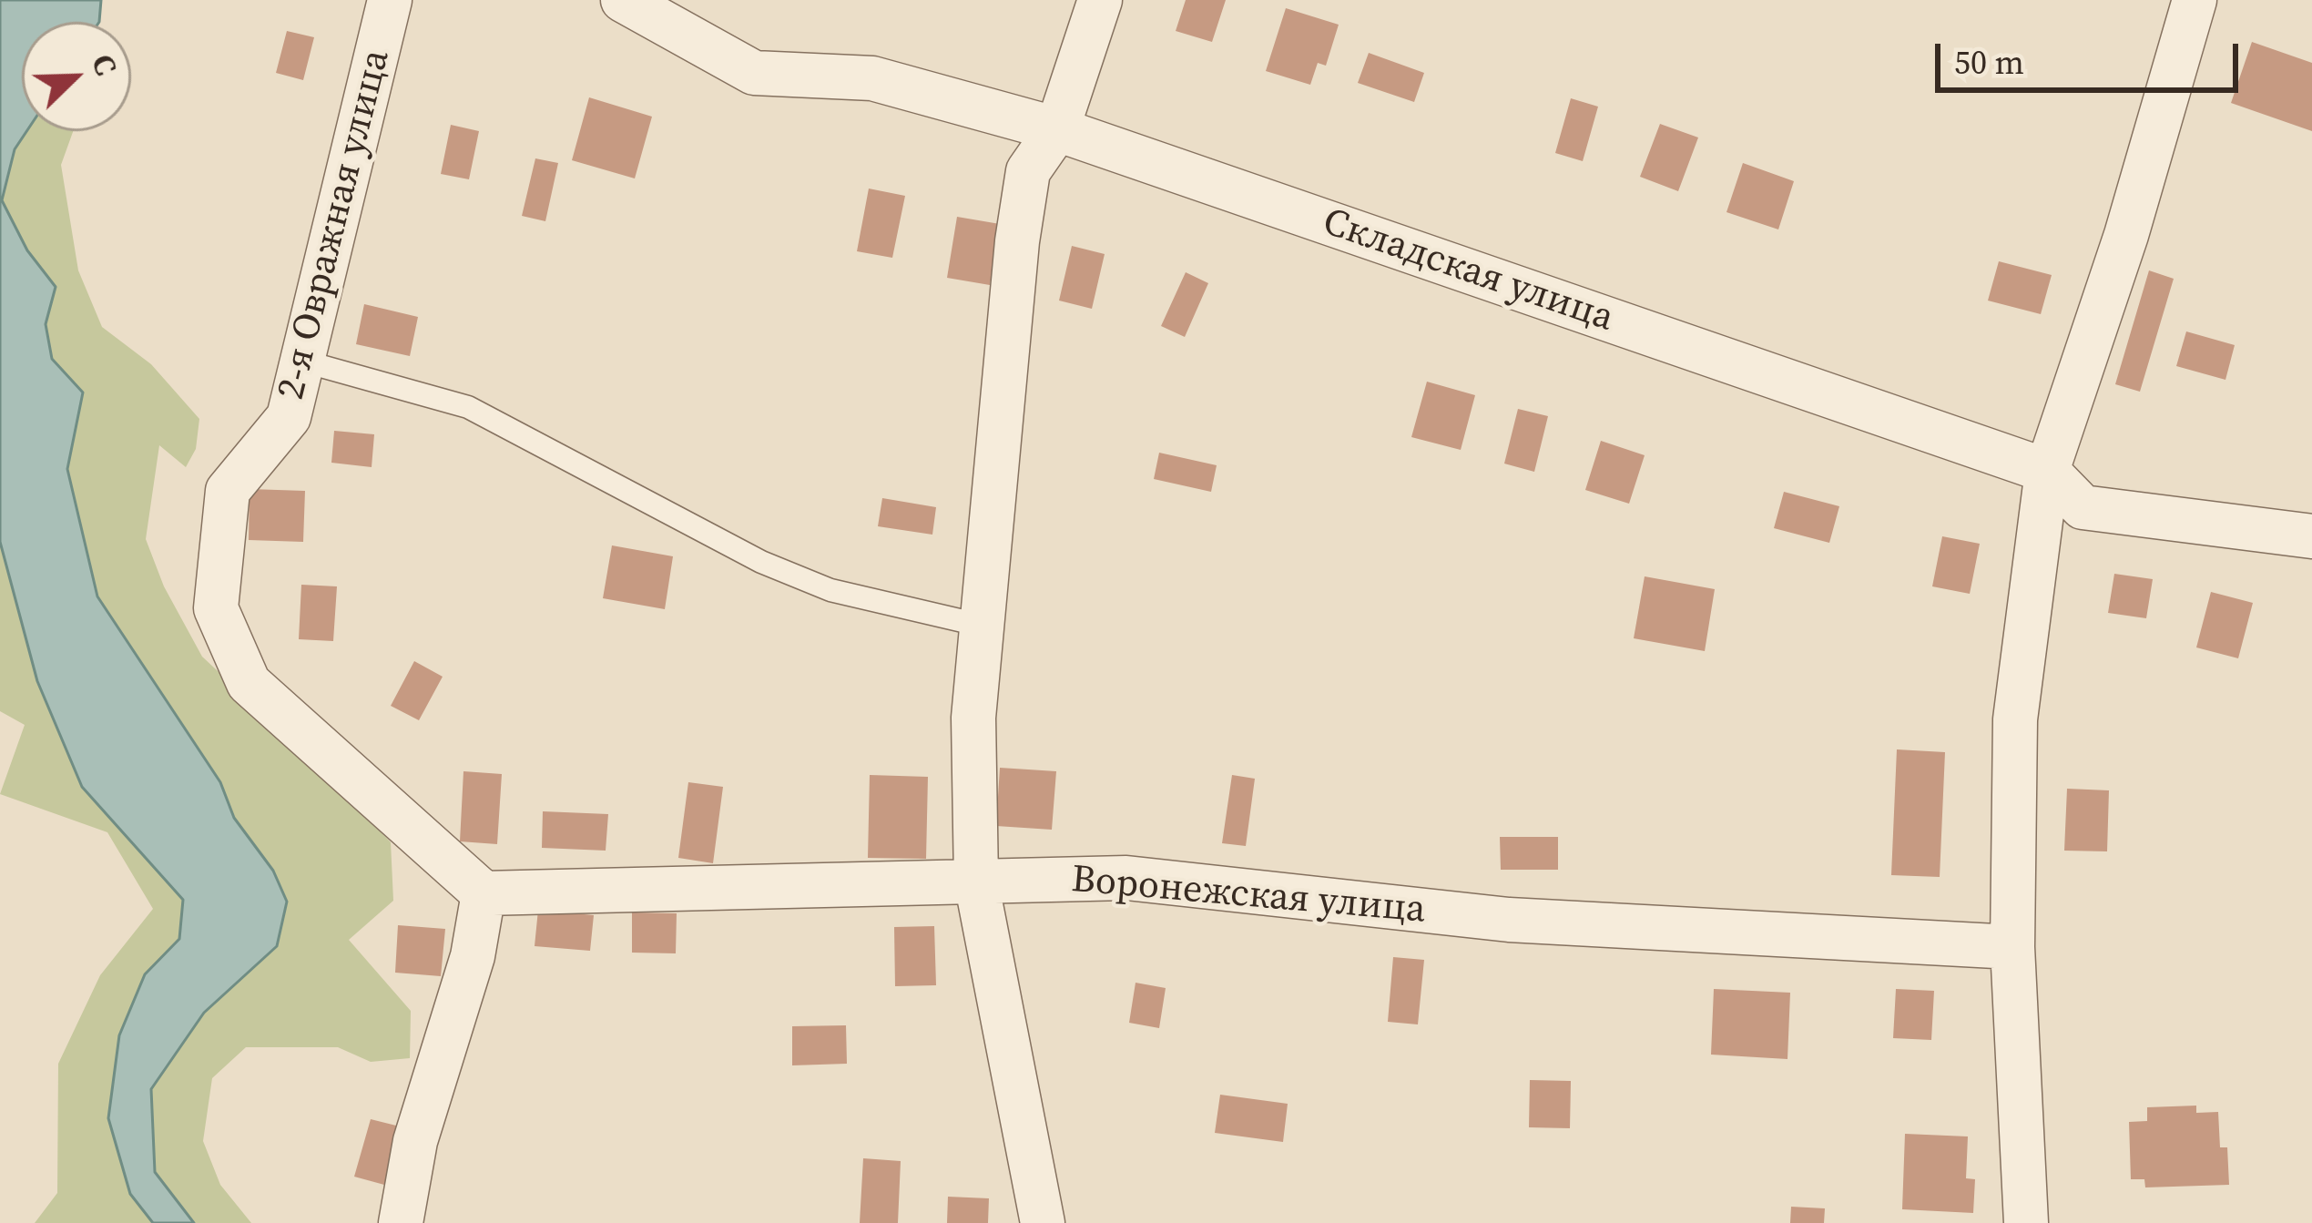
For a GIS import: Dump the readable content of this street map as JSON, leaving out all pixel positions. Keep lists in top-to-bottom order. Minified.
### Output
{"streets":{"street":["2-я Овражная улица","Складская улица","Воронежская улица"]},"crossings":[["2-я Овражная улица","Воронежская улица"]],"scale_bar":"50 m","north":"top right"}
